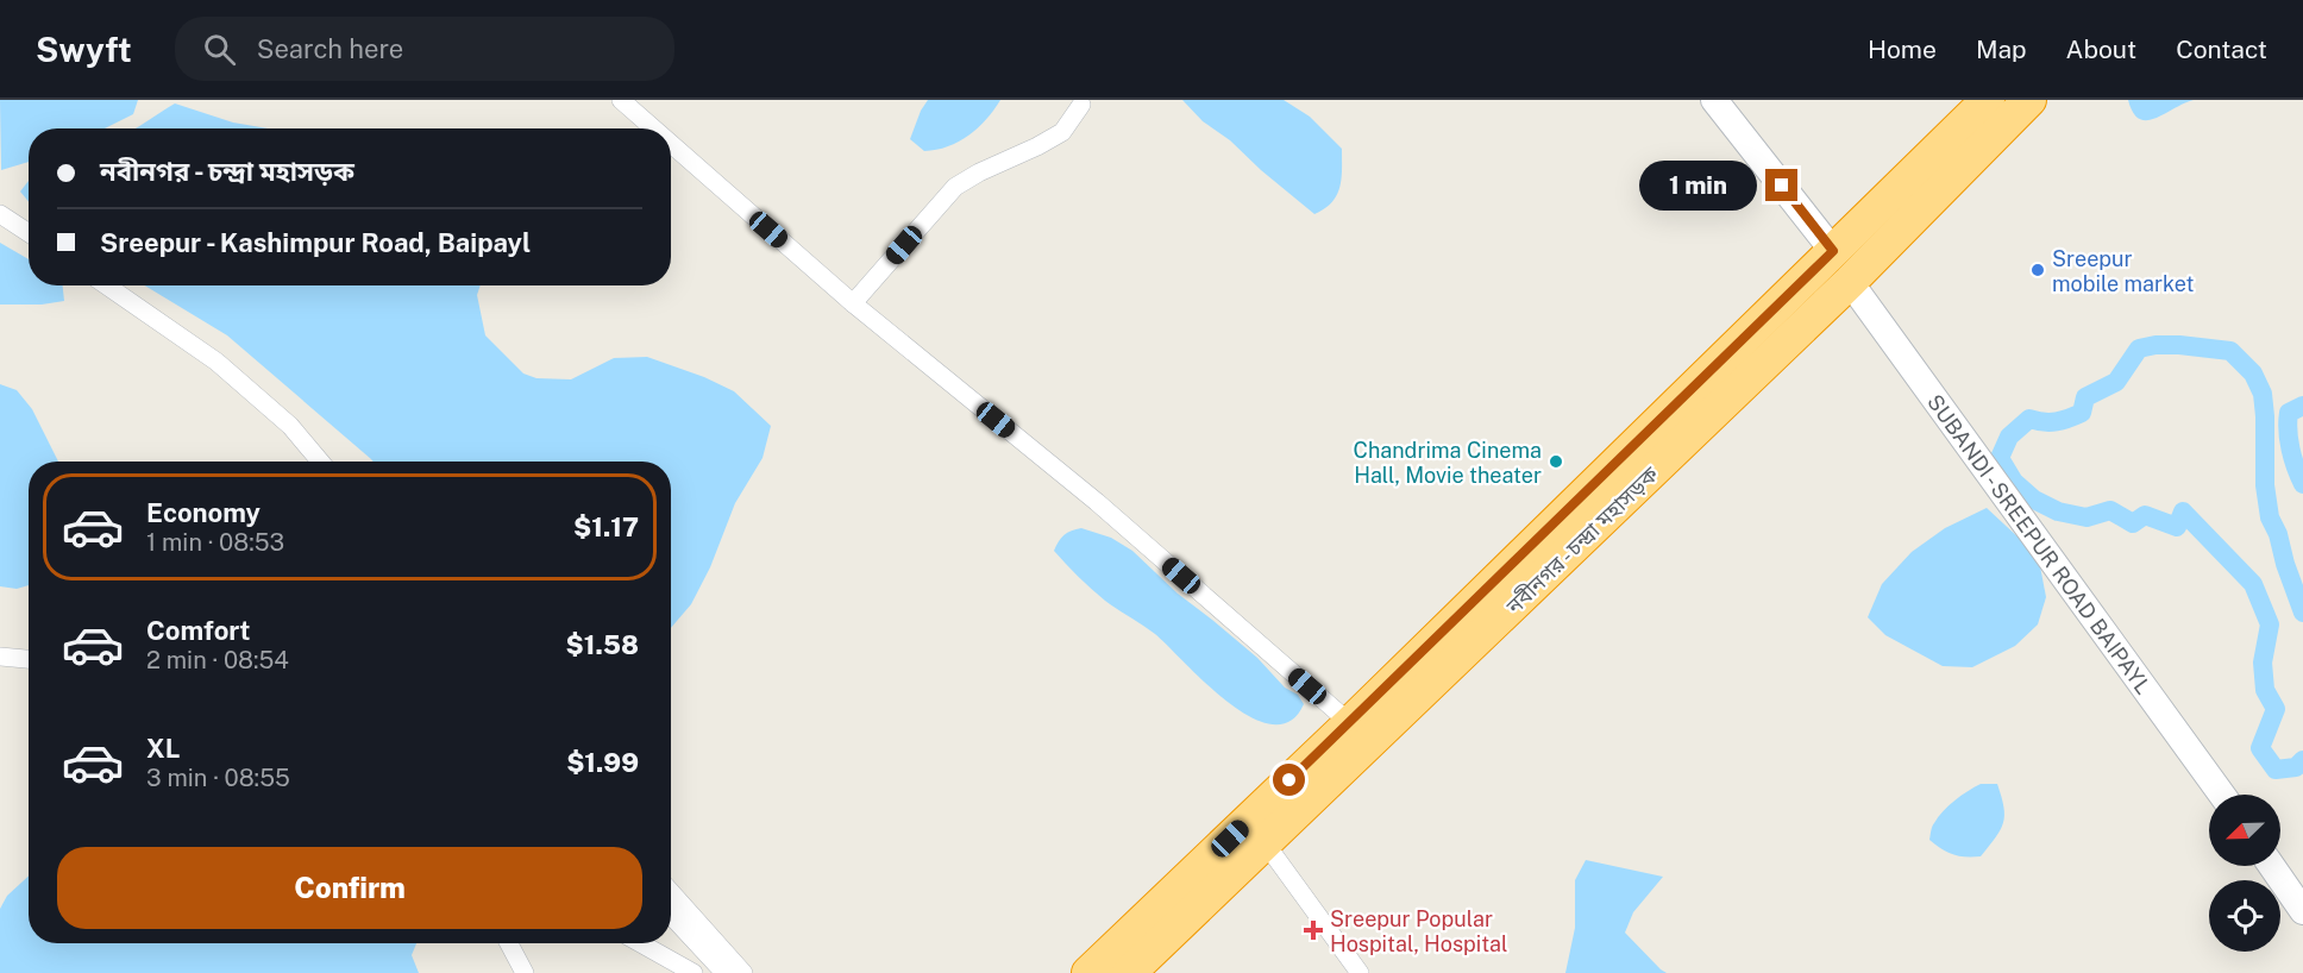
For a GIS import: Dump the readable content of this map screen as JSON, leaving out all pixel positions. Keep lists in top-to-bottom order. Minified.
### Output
{"streets":{"highway":["নবীনগর - চন্দ্রা মহাসড়ক"],"street":["SUBANDI - SREEPUR ROAD BAIPAYL"]},"crossings":[["নবীনগর - চন্দ্রা মহাসড়ক","SUBANDI - SREEPUR ROAD BAIPAYL"]],"places":{"other":["Sreepur mobile market","Chandrima Cinema Hall, Movie theater"],"health":["Sreepur Popular Hospital, Hospital"]},"north":"bottom left","page":{"header":"Swyft","search":"Search here","nav":["Home","Map","About","Contact"],"banner":["নবীনগর - চন্দ্রা মহাসড়ক","Sreepur - Kashimpur Road, Baipayl"],"bubble":"1 min","list":[{"name":"Economy","note":"1 min · 08:53","value":"$1.17"},{"name":"Comfort","note":"2 min · 08:54","value":"$1.58"},{"name":"XL","note":"3 min · 08:55","value":"$1.99"}],"buttons":"Confirm"}}
